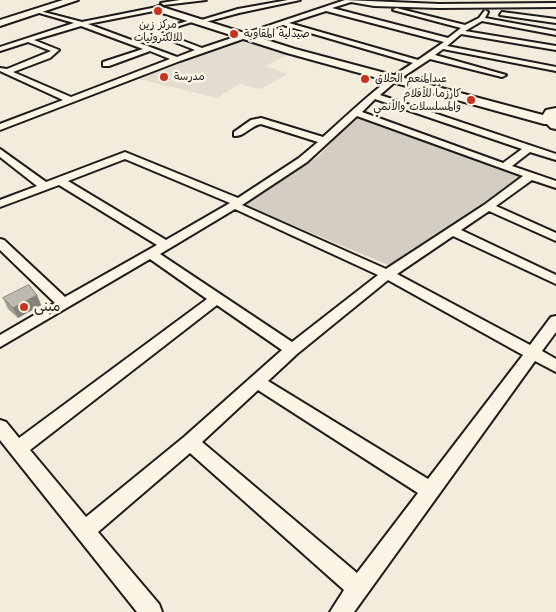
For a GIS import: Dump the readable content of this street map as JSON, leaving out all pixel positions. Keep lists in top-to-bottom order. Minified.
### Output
{"places":["مركز زين للالكترونيات","صيدلية المقاوبة","مدرسة","عبدالمنعم الحلاق","كارزما للأفلام والمسلسلات والأنمي","مبنى"]}
